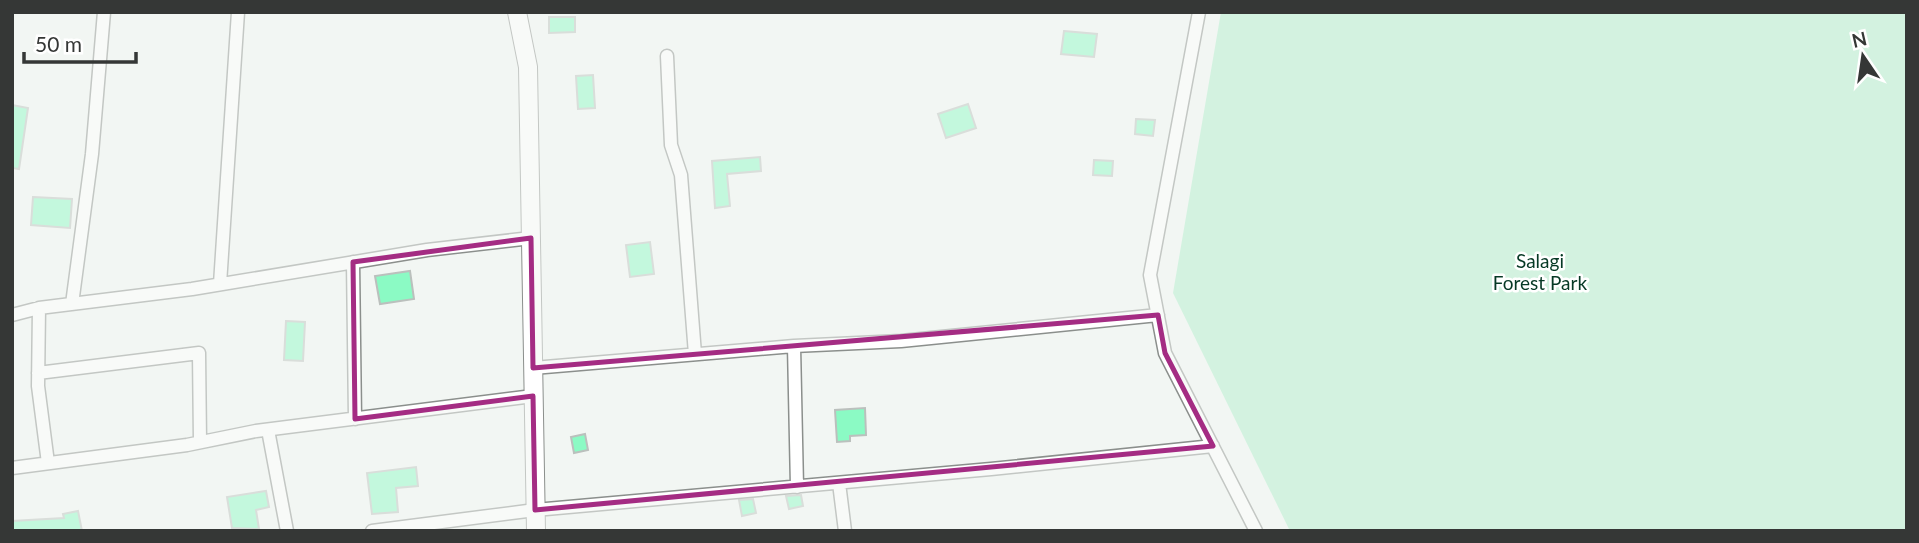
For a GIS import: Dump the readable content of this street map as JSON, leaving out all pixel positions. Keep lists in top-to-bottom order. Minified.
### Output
{"parks":["Salagi Forest Park"],"scale_bar":"50 m","north":"top"}
